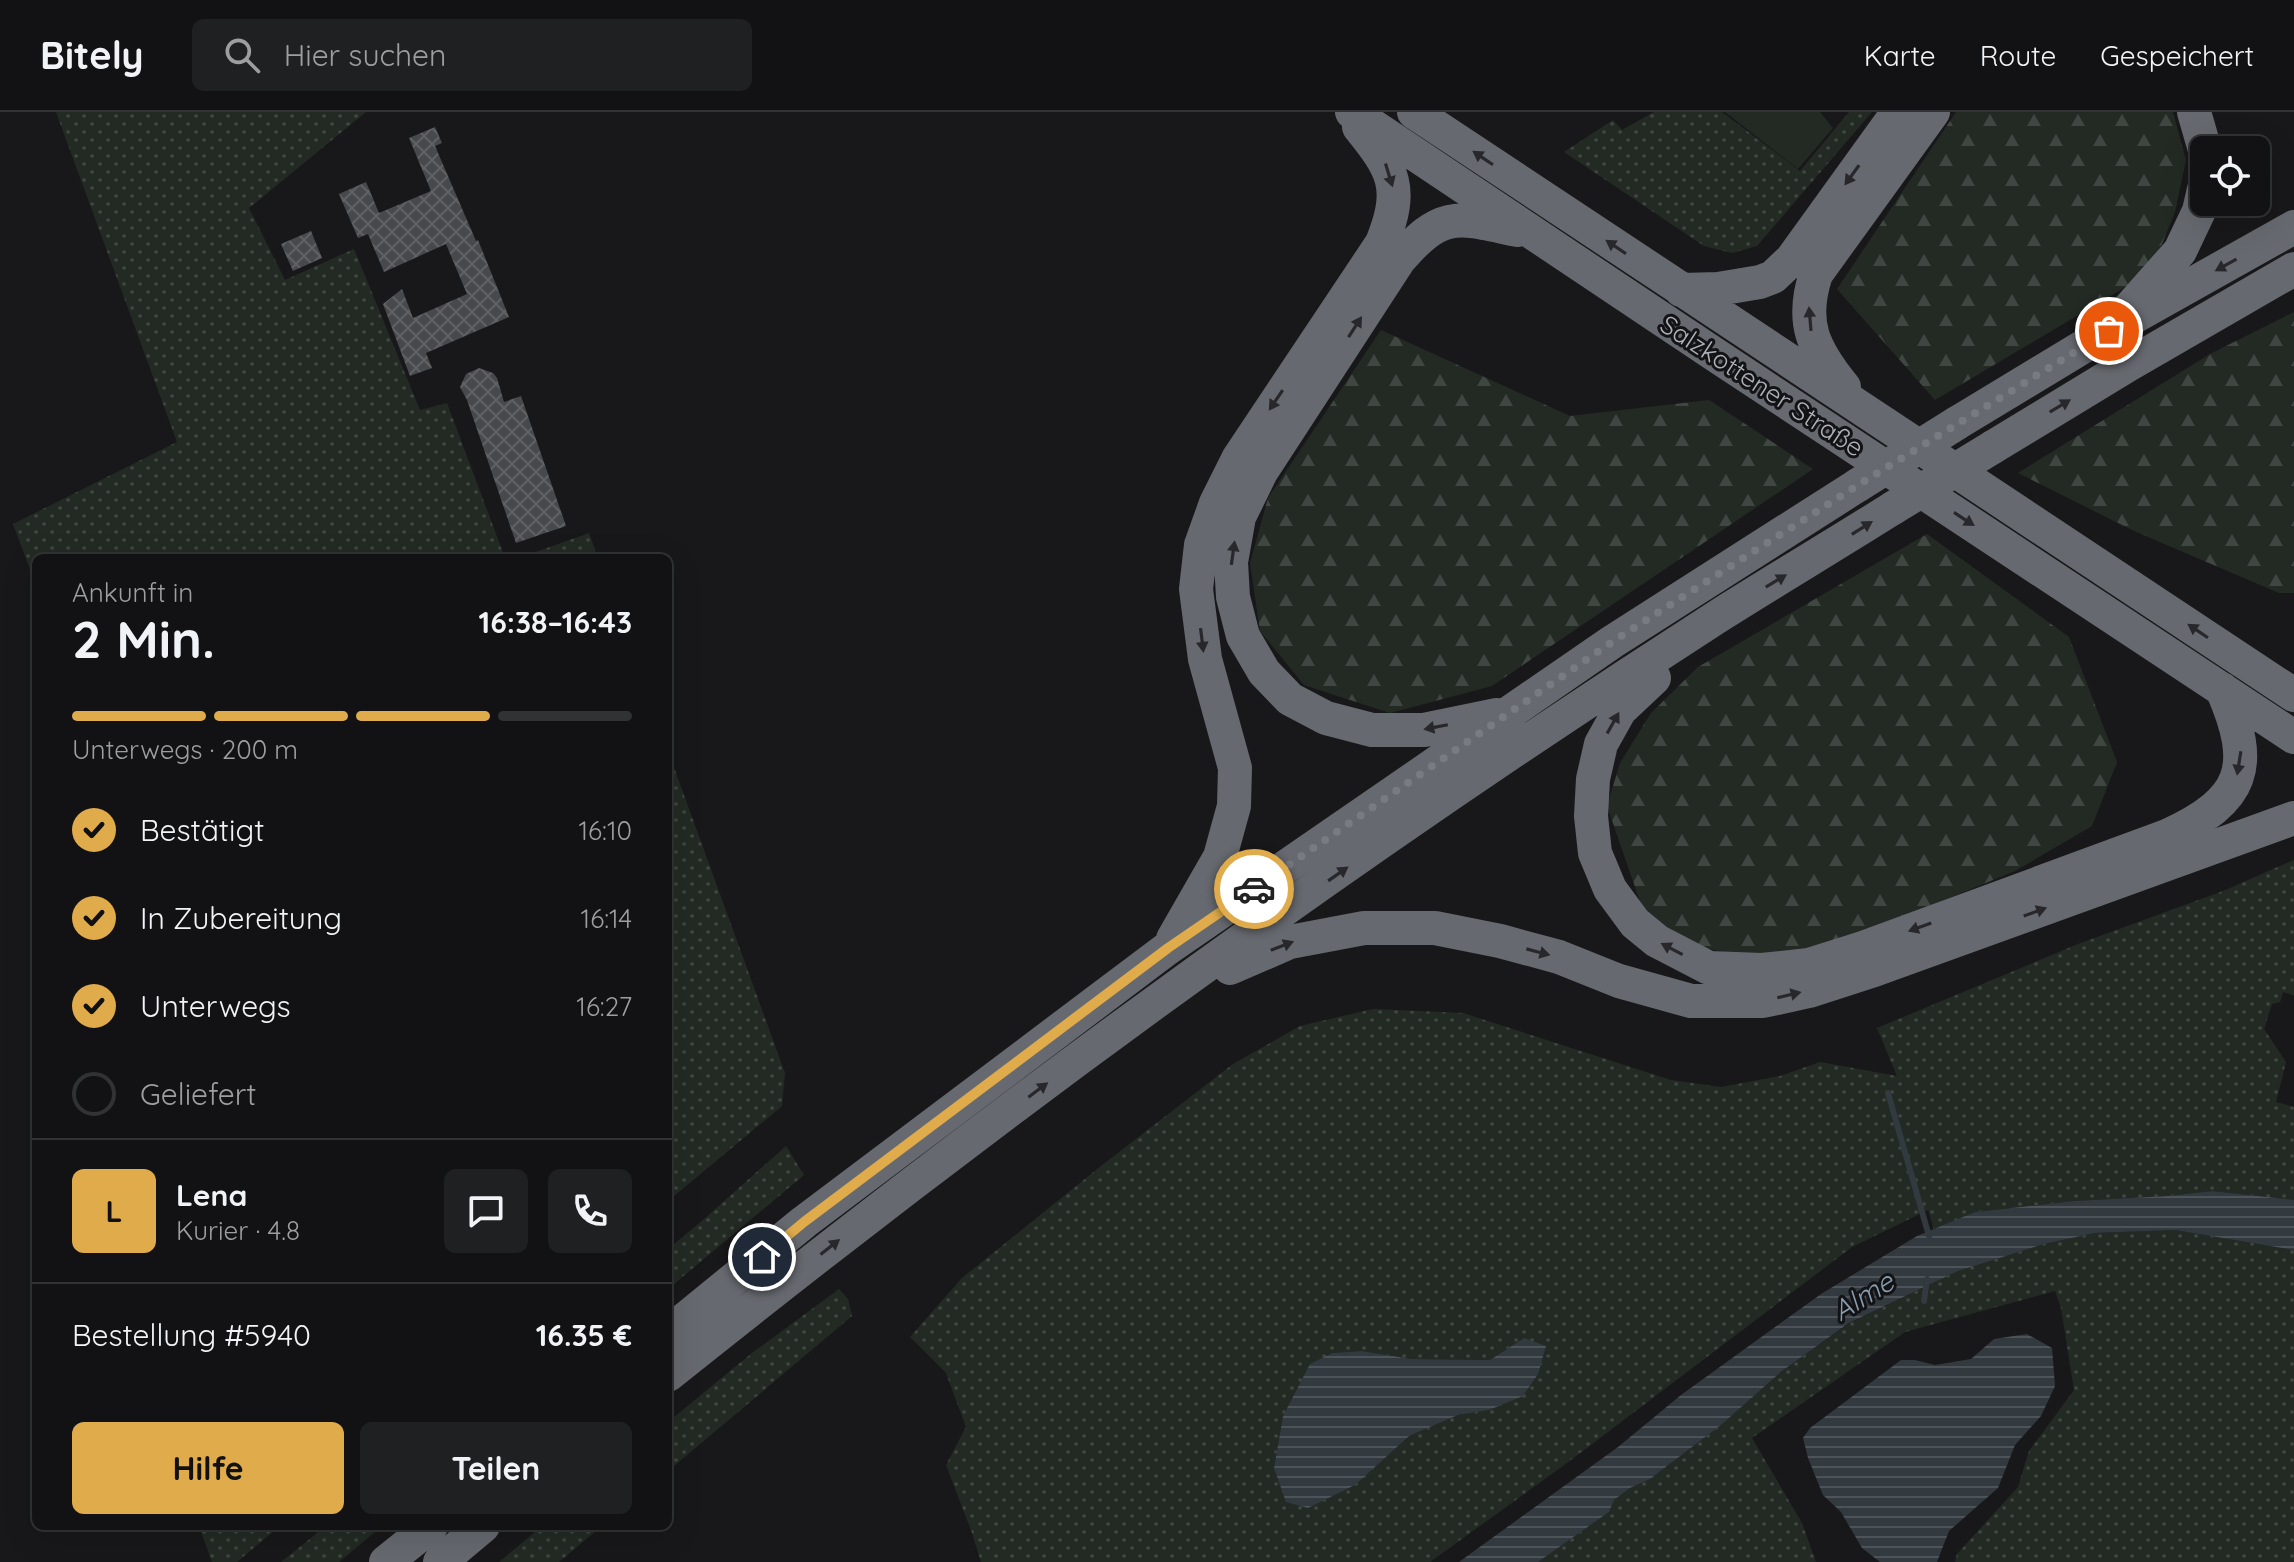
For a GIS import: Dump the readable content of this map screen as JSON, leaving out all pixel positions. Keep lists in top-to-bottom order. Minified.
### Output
{"streets":{"highway":["Salzkottener Straße"]},"water":["Alme"],"page":{"header":"Bitely","search":"Hier suchen","nav":["Karte","Route","Gespeichert"],"heading":["2 Min.","Ankunft in","16:38–16:43"],"panel":["Lena","Kurier · 4.8","Bestellung #5940","16.35 €"],"bar":"Unterwegs · 200 m","list":[["Bestätigt","16:10"],["In Zubereitung","16:14"],["Unterwegs","16:27"],"Geliefert"],"round":"L","buttons":["Hilfe","Teilen"]}}
